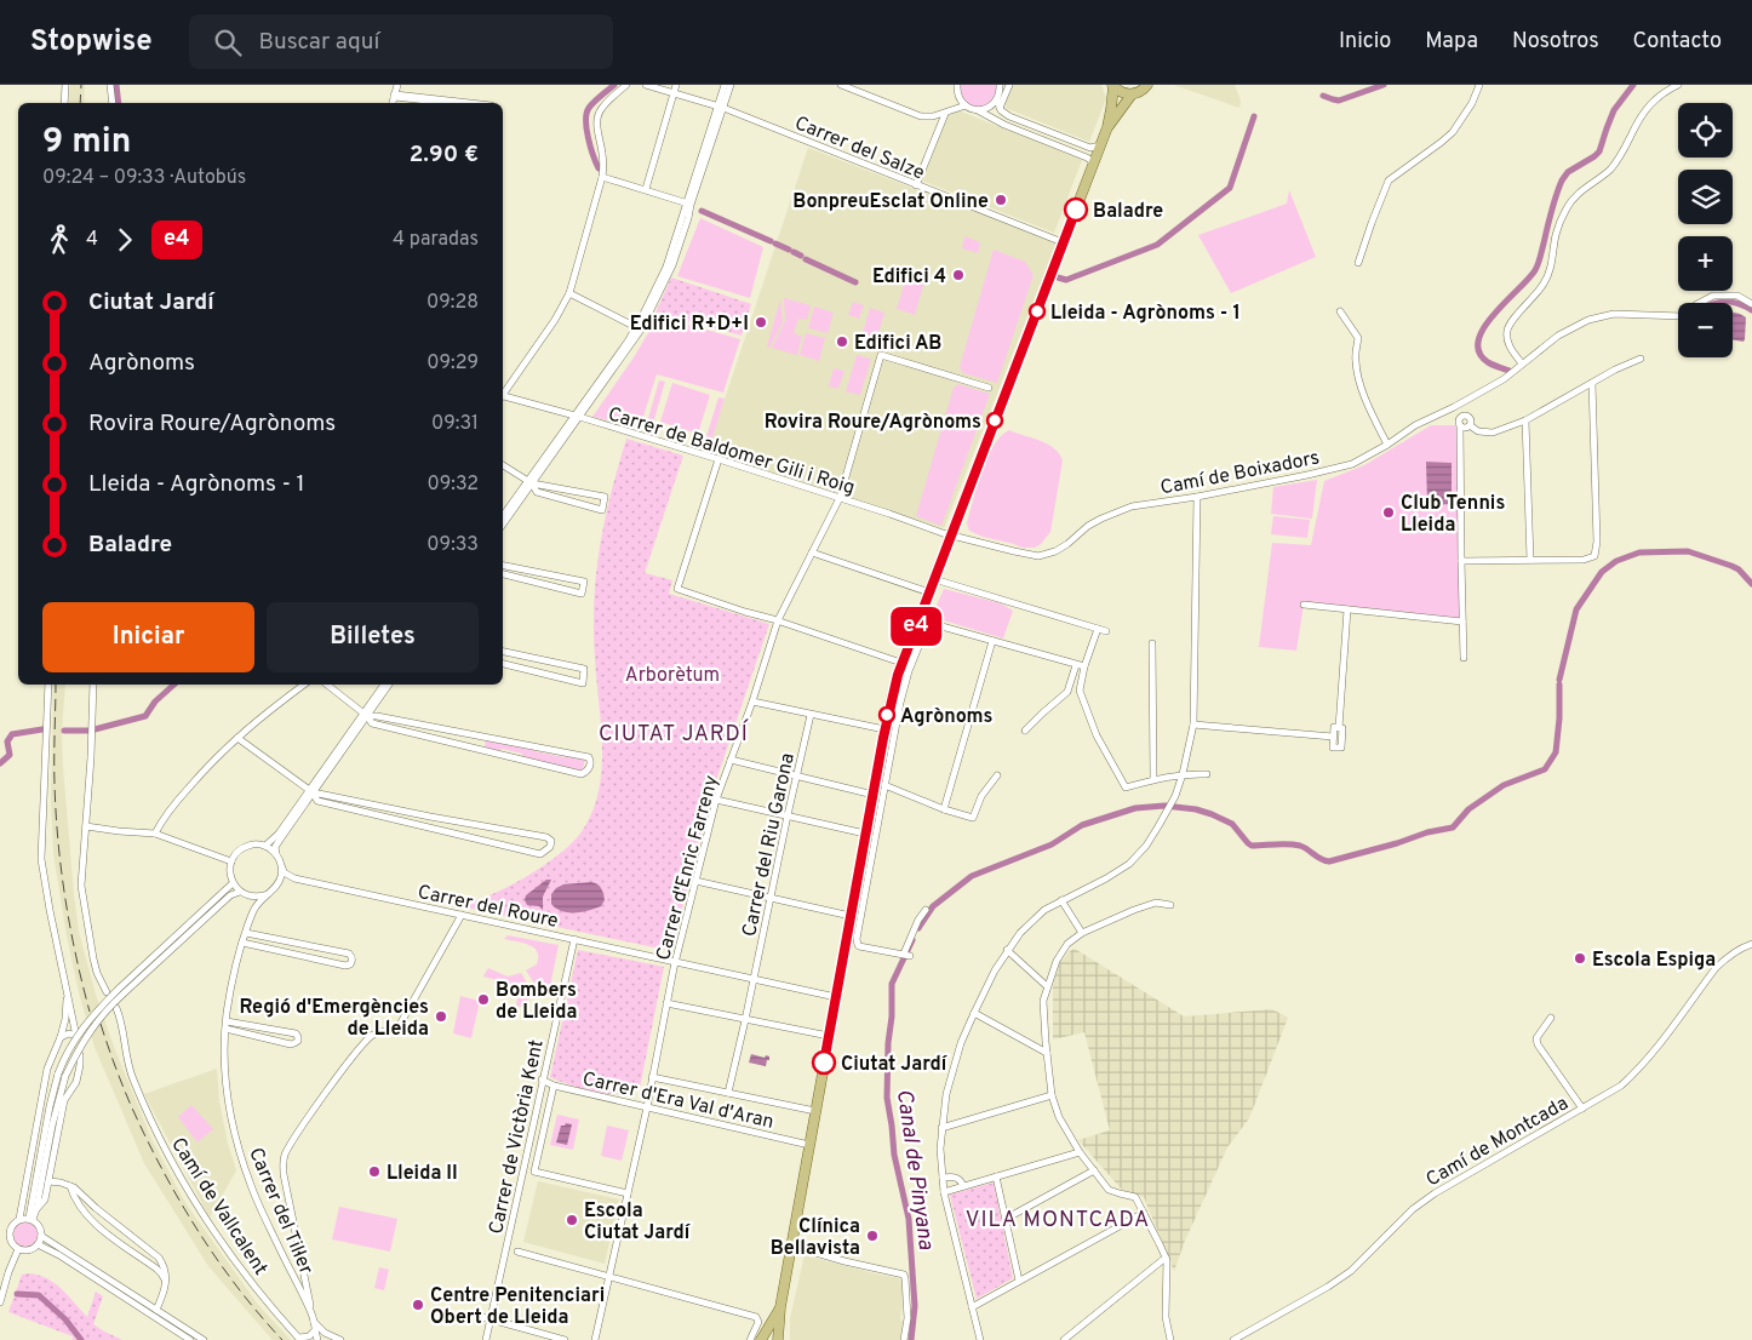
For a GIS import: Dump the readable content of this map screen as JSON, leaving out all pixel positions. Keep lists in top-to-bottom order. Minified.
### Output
{"streets":{"street":["Carrer del Salze","Carrer de Baldomer Gili i Roig","Camí de Boixadors","Carrer del Riu Garona","Carrer d'Enric Farreny","Carrer del Roure","Carrer d'Era Val d'Aran","Carrer de Victòria Kent","Camí de Montcada","Camí de Vallcalent","Carrer del Til·ler"]},"crossings":[["Carrer de Baldomer Gili i Roig","Camí de Boixadors"],["Carrer de Baldomer Gili i Roig","Carrer d'Enric Farreny"],["Carrer del Riu Garona","Carrer del Roure"],["Carrer d'Enric Farreny","Carrer del Roure"],["Carrer d'Enric Farreny","Carrer d'Era Val d'Aran"],["Carrer d'Enric Farreny","Carrer de Victòria Kent"],["Carrer del Roure","Carrer de Victòria Kent"],["Carrer del Roure","Carrer del Til·ler"],["Carrer d'Era Val d'Aran","Carrer de Victòria Kent"],["Camí de Vallcalent","Carrer del Til·ler"]],"districts":["CIUTAT JARDÍ","VILA MONTCADA"],"water":["Canal de Pinyana"],"parks":["Arborètum"],"places":["BonpreuEsclat Online","Baladre","Edifici 4","Lleida - Agrònoms - 1","Edifici R+D+I","Edifici AB","Rovira Roure/Agrònoms","Club Tennis Lleida","Agrònoms","Escola Espiga","Bombers de Lleida","Regió d'Emergències de Lleida","Ciutat Jardí","Lleida II","Escola Ciutat Jardí","Clínica Bellavista","Centre Penitenciari Obert de Lleida"],"lines":["bus line e4"],"page":{"header":"Stopwise","search":"Buscar aquí","nav":["Inicio","Mapa","Nosotros","Contacto"],"on_map":"e4","map_buttons":["+","−"],"heading":["9 min","09:24 – 09:33 · Autobús","2.90 €"],"legs":["4","e4","4 paradas"],"list":[{"name":"Ciutat Jardí","value":"09:28"},{"name":"Agrònoms","value":"09:29"},{"name":"Rovira Roure/Agrònoms","value":"09:31"},{"name":"Lleida - Agrònoms - 1","value":"09:32"},{"name":"Baladre","value":"09:33"}],"buttons":["Iniciar","Billetes"]}}
